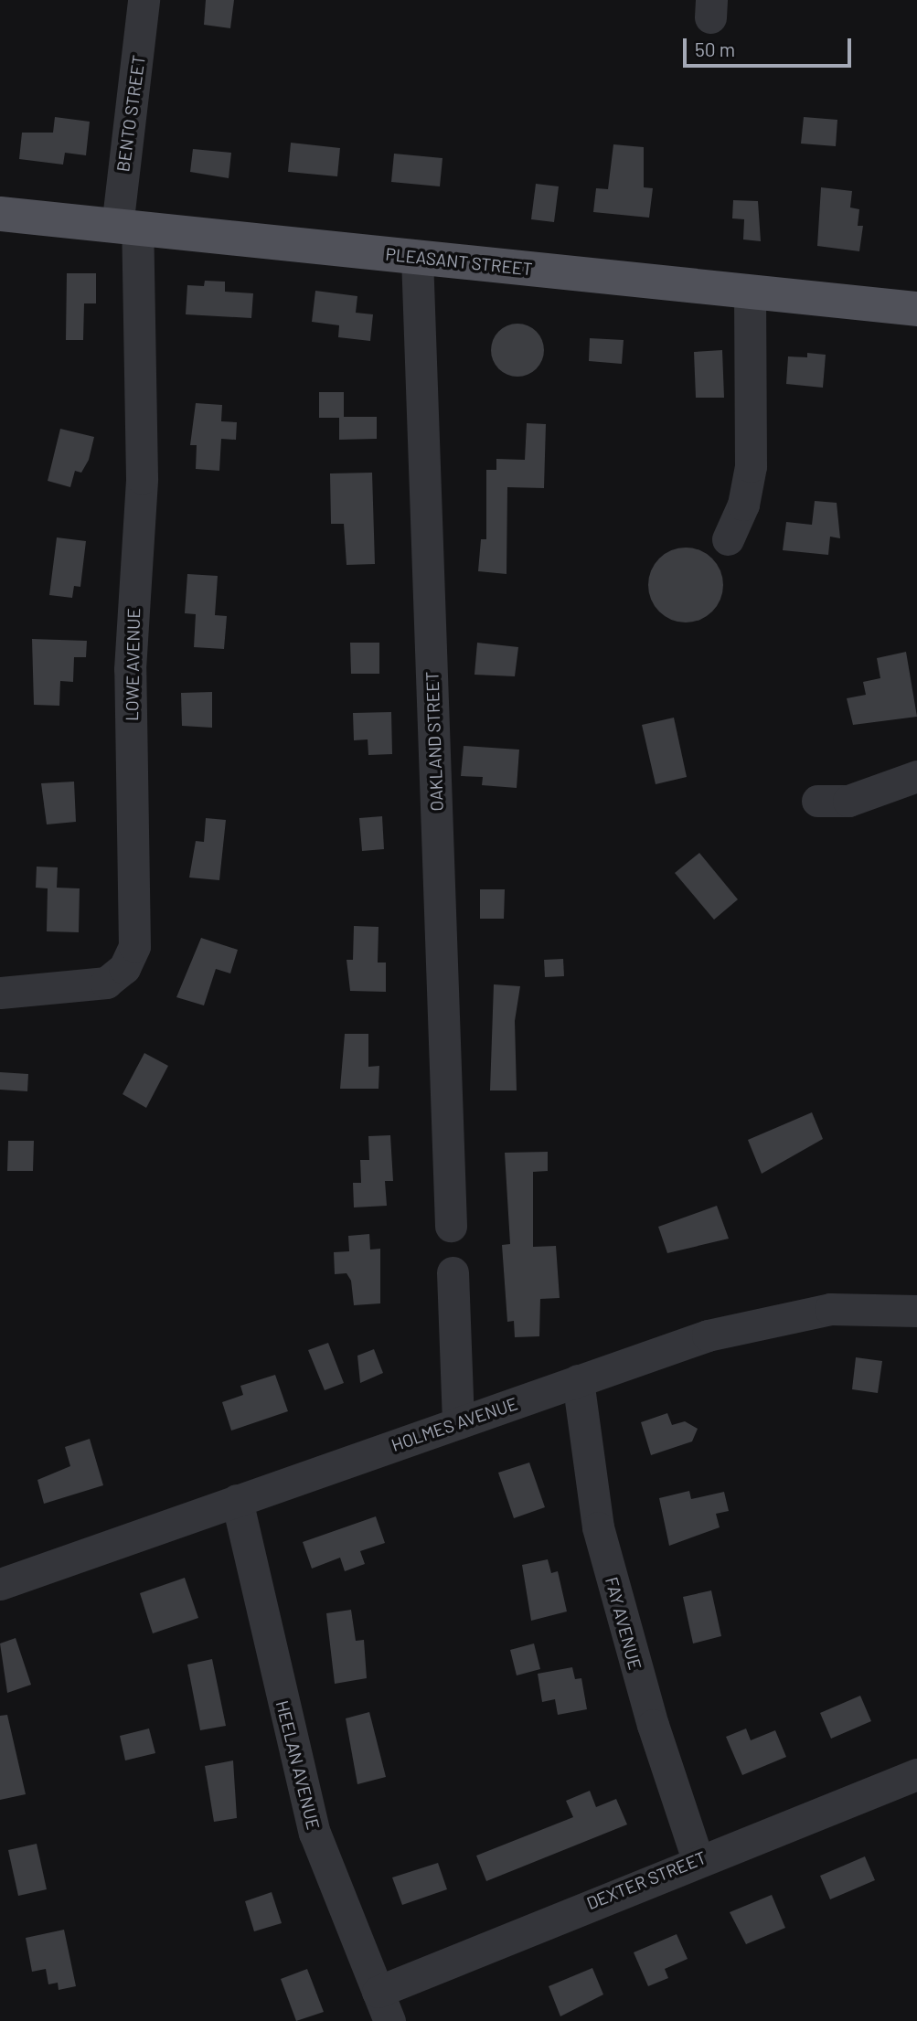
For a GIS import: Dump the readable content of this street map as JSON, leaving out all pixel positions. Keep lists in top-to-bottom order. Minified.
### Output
{"streets":{"main road":["PLEASANT STREET"],"street":["BENTO STREET","LOWE AVENUE","OAKLAND STREET","HOLMES AVENUE","FAY AVENUE","HEELAN AVENUE","DEXTER STREET"]},"crossings":[["BENTO STREET","PLEASANT STREET"],["BENTO STREET","LOWE AVENUE"],["PLEASANT STREET","LOWE AVENUE"],["PLEASANT STREET","OAKLAND STREET"],["HOLMES AVENUE","FAY AVENUE"],["HOLMES AVENUE","HEELAN AVENUE"],["FAY AVENUE","DEXTER STREET"],["HEELAN AVENUE","DEXTER STREET"]],"scale_bar":"50 m"}
